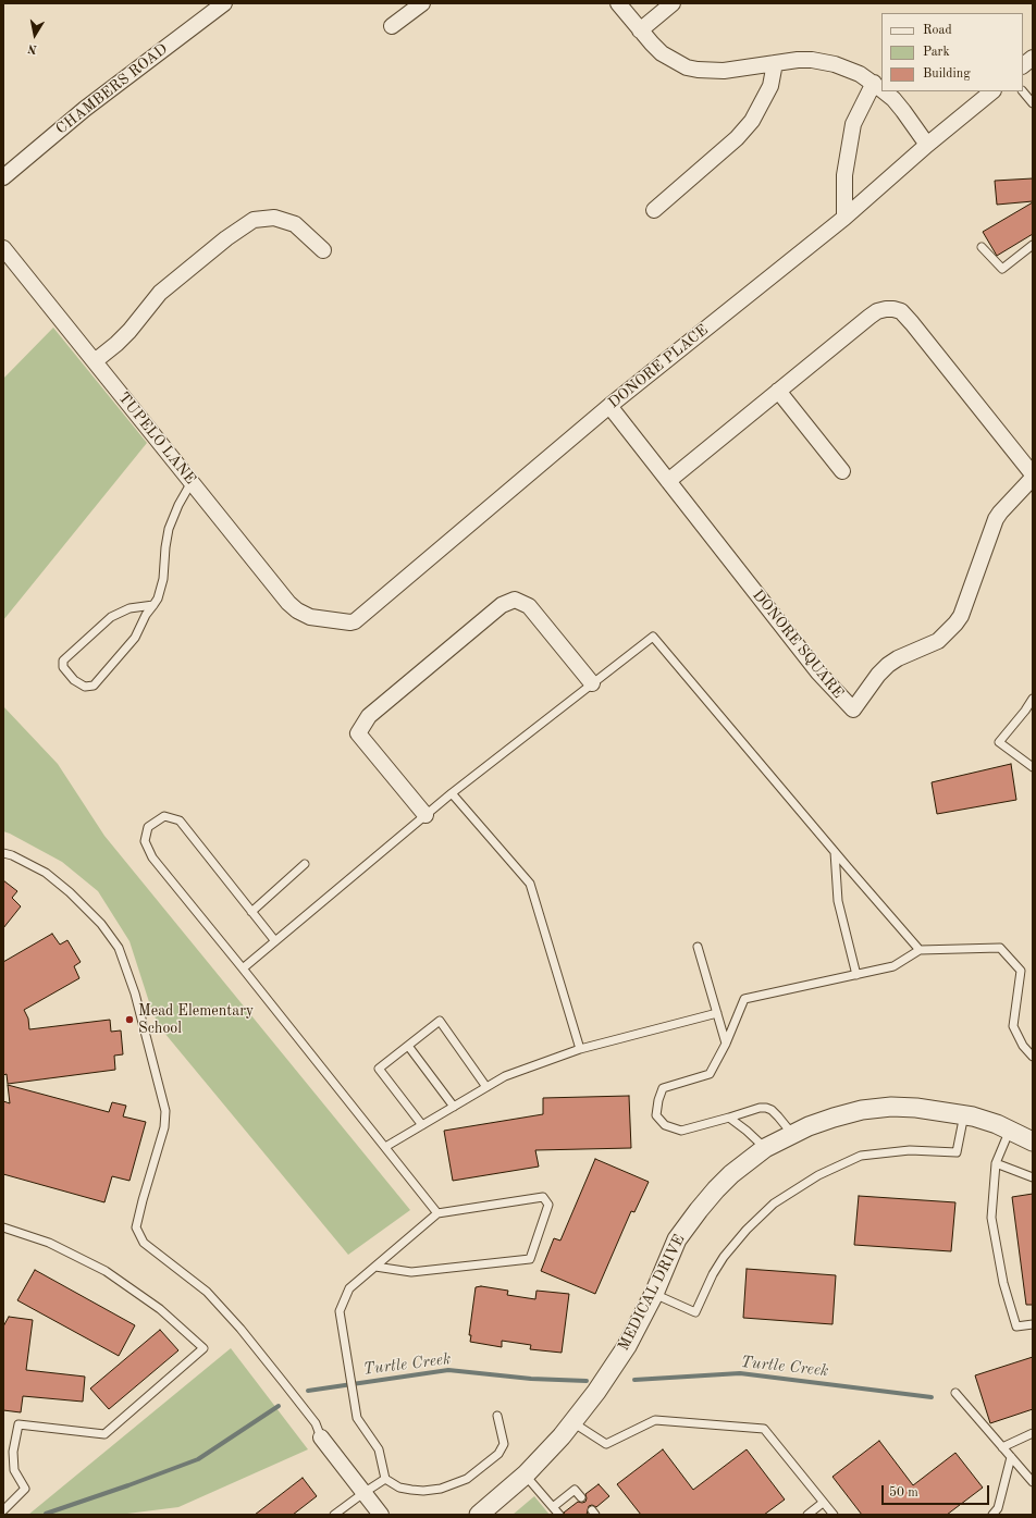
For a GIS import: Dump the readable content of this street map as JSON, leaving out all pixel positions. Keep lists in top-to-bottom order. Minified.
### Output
{"streets":{"street":["CHAMBERS ROAD","DONORE PLACE","TUPELO LANE","DONORE SQUARE","MEDICAL DRIVE"]},"crossings":[["DONORE PLACE","TUPELO LANE"],["DONORE PLACE","DONORE SQUARE"]],"water":["Turtle Creek"],"places":["Mead Elementary School"],"legend":["Road","Park","Building"],"scale_bar":"50 m","north":"bottom"}
